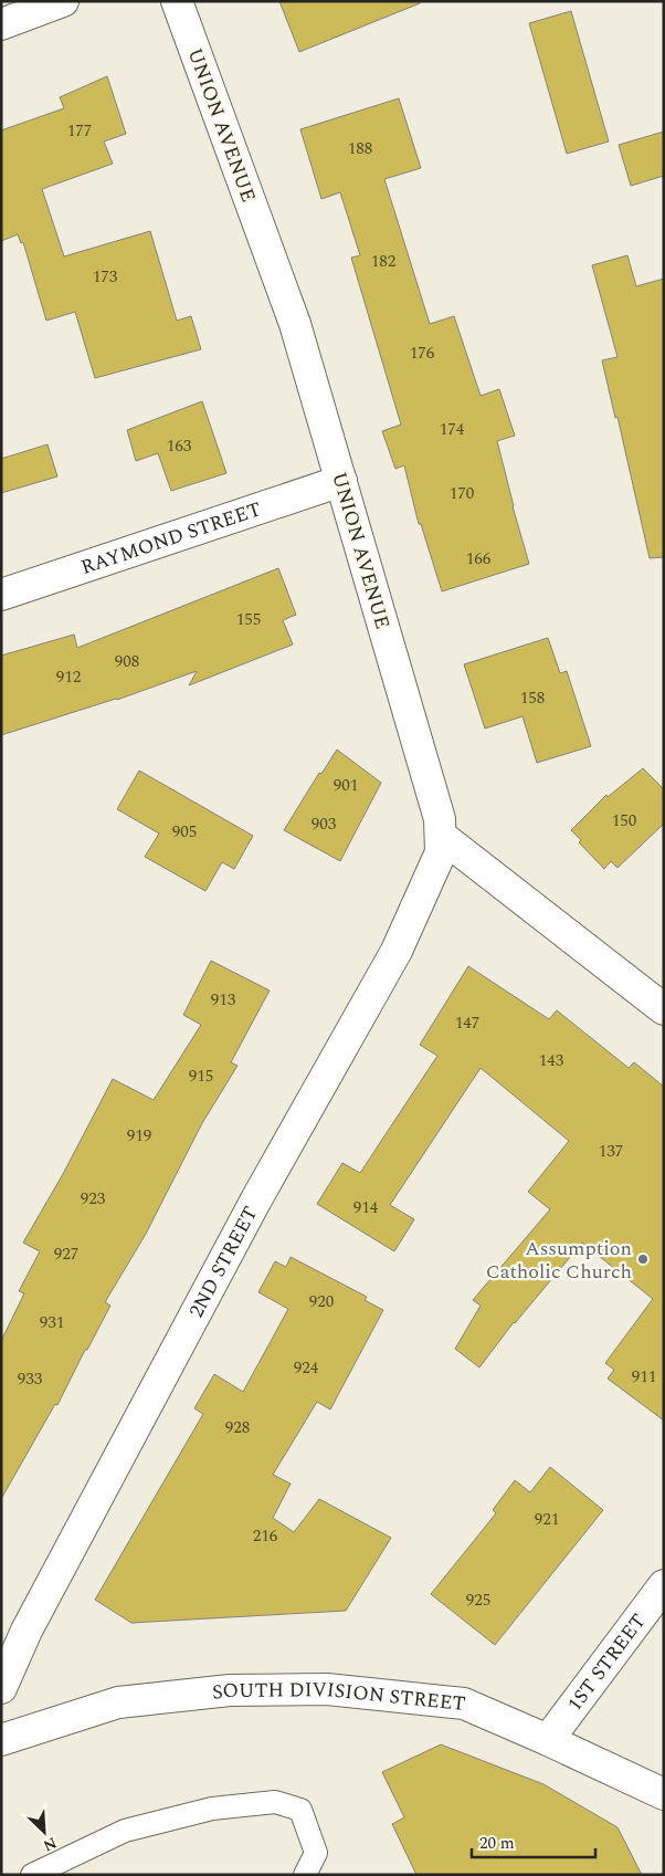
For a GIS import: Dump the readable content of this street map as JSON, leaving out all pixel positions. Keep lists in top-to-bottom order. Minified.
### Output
{"streets":{"street":["UNION AVENUE","RAYMOND STREET","2ND STREET","1ST STREET","SOUTH DIVISION STREET"]},"crossings":[["UNION AVENUE","RAYMOND STREET"],["UNION AVENUE","2ND STREET"],["1ST STREET","SOUTH DIVISION STREET"]],"places":["Assumption Catholic Church"],"house_numbers":["177","188","182","173","176","174","163","170","166","155","908","912","158","901","150","903","905","913","147","143","915","919","137","923","914","927","920","931","924","911","933","928","921","216","925"],"scale_bar":"20 m","north":"bottom right"}
